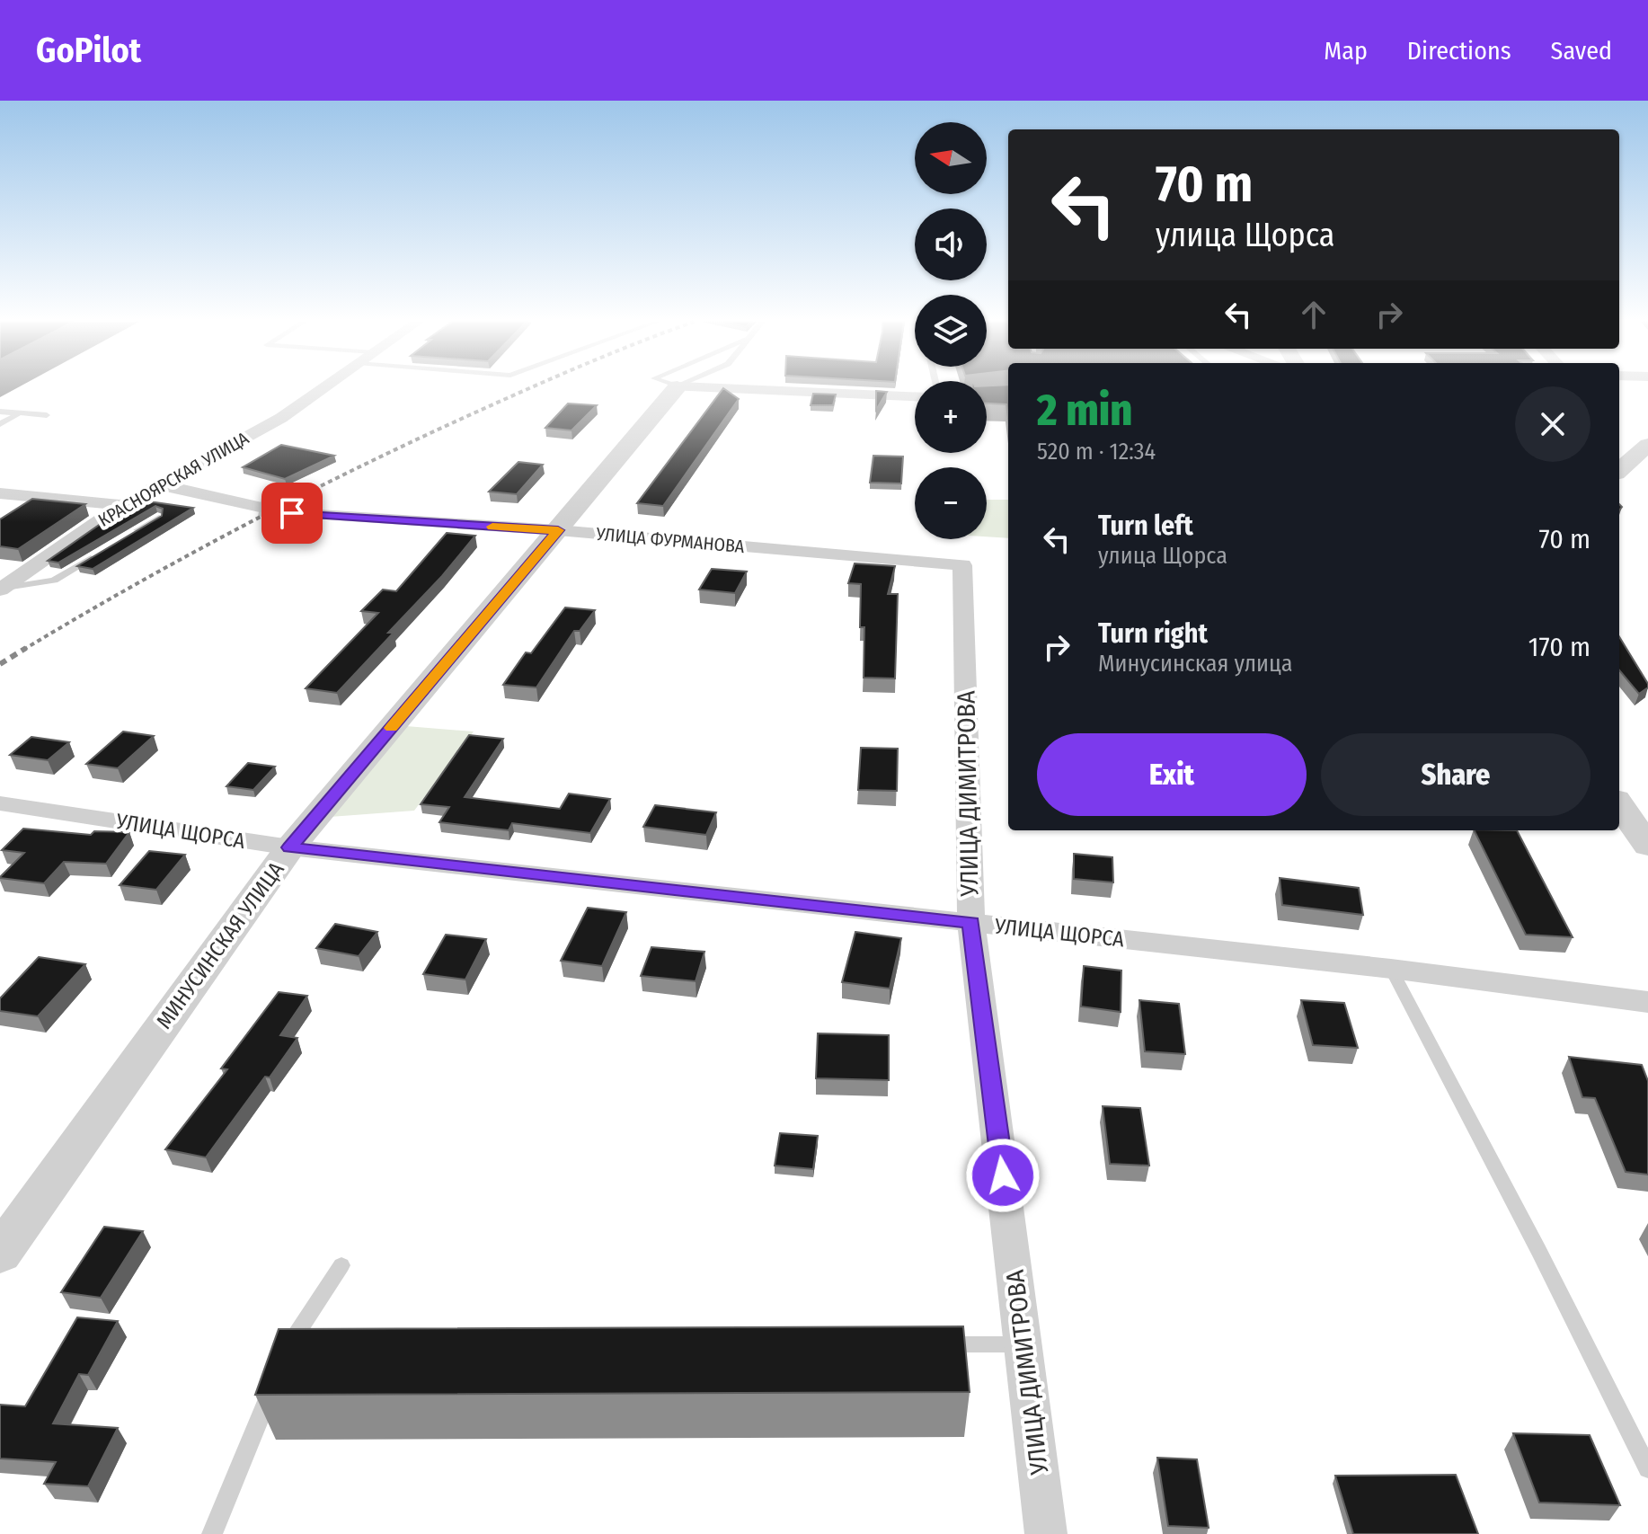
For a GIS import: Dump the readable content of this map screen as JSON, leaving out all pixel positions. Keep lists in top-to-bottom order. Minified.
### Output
{"streets":{"street":["КРАСНОЯРСКАЯ УЛИЦА","УЛИЦА ФУРМАНОВА","УЛИЦА ДИМИТРОВА","УЛИЦА ЩОРСА","МИНУСИНСКАЯ УЛИЦА"]},"crossings":[["УЛИЦА ФУРМАНОВА","УЛИЦА ДИМИТРОВА"],["УЛИЦА ФУРМАНОВА","МИНУСИНСКАЯ УЛИЦА"],["УЛИЦА ДИМИТРОВА","УЛИЦА ЩОРСА"],["УЛИЦА ЩОРСА","МИНУСИНСКАЯ УЛИЦА"]],"north":"left","page":{"header":"GoPilot","nav":["Map","Directions","Saved"],"map_buttons":["+","−"],"turn":["70 m","улица Щорса"],"heading":["2 min","520 m · 12:34"],"list":[{"name":"Turn left","note":"улица Щорса","value":"70 m"},{"name":"Turn right","note":"Минусинская улица","value":"170 m"}],"buttons":["Exit","Share"]}}
